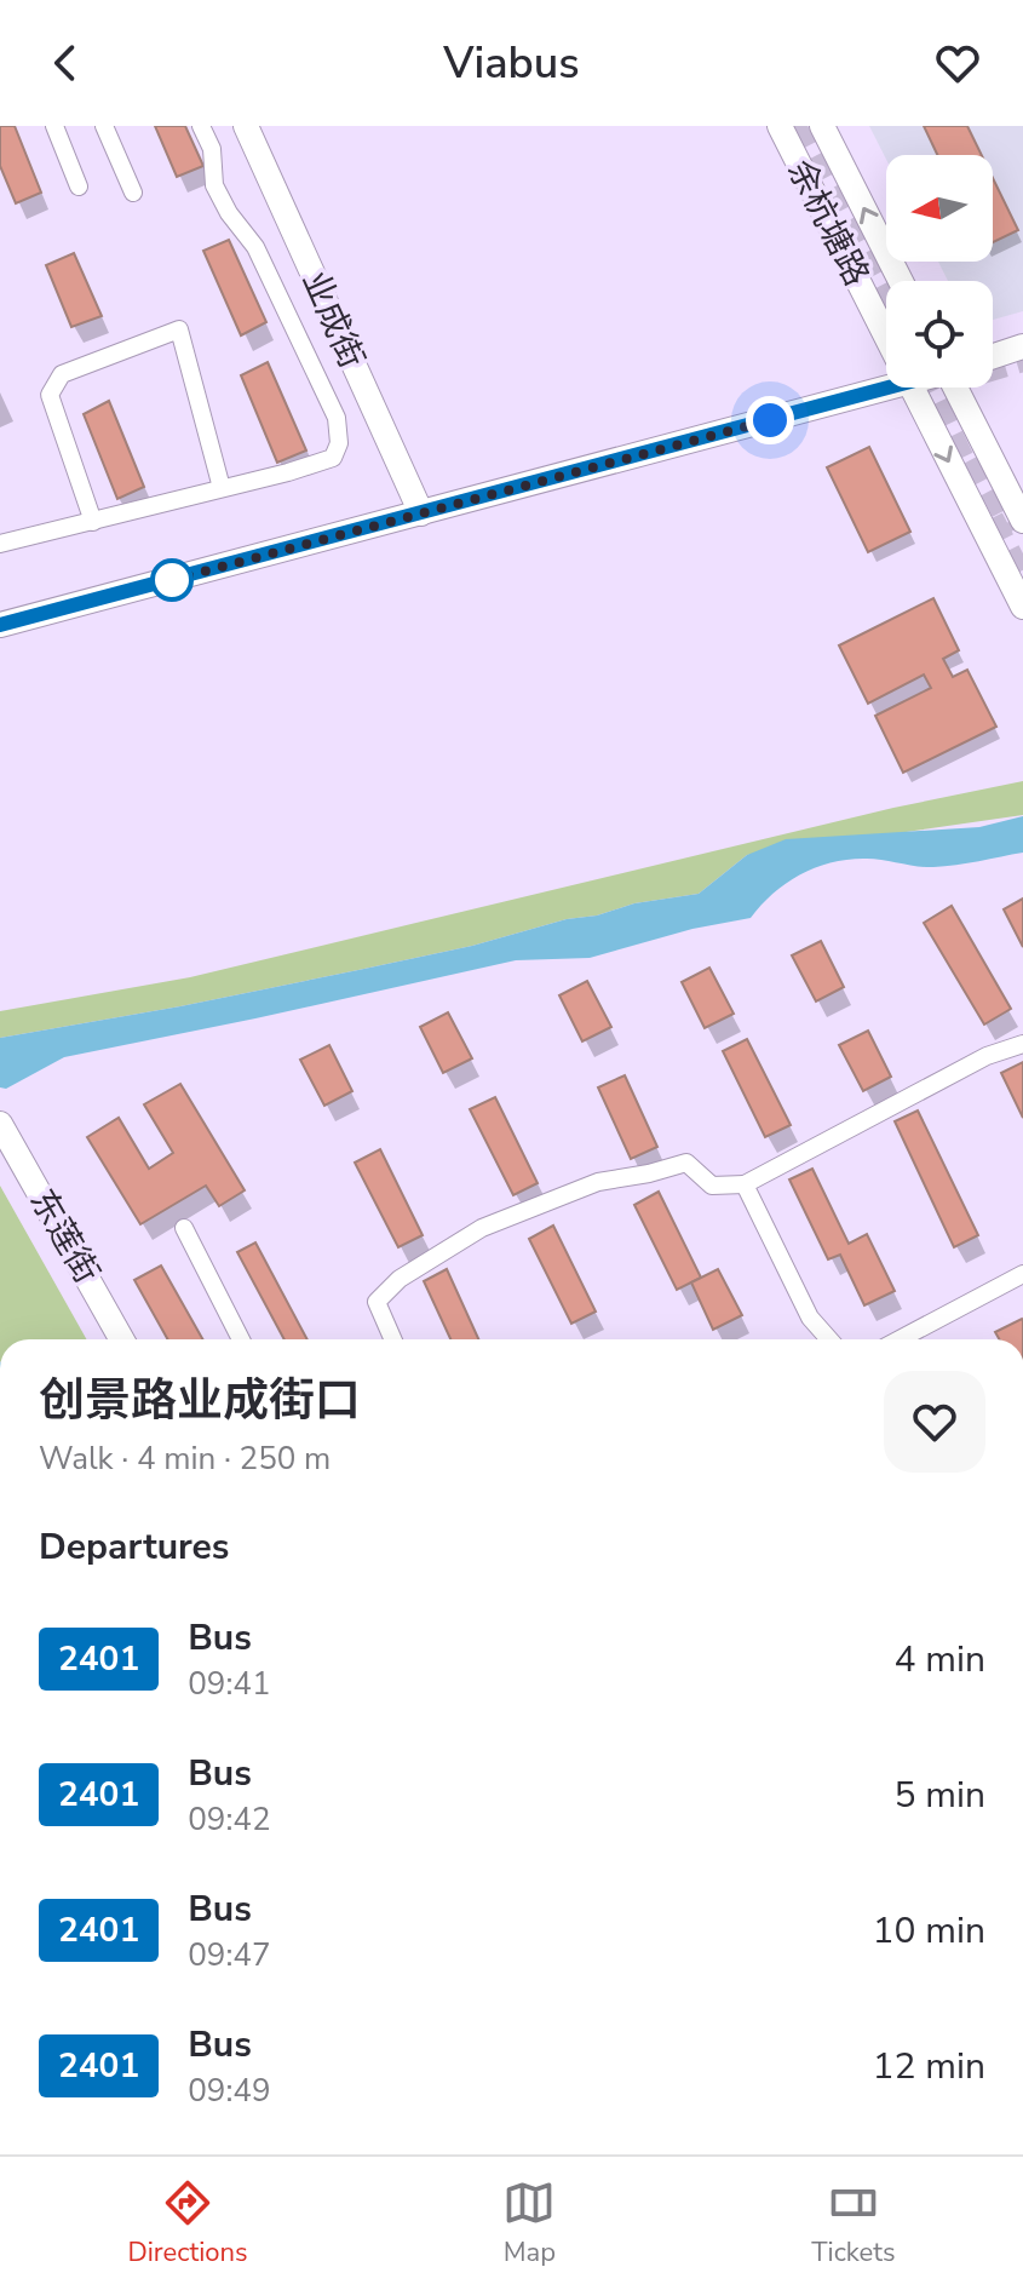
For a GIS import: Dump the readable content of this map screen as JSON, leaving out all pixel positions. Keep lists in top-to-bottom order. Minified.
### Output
{"streets":{"street":["余杭塘路","业成街","东莲街"]},"lines":["bus line 2401"],"north":"left","page":{"header":"Viabus","heading":[["创景路业成街口","Walk · 4 min · 250 m"],"Departures"],"list":[{"mark":"2401","name":"Bus","note":"09:41","value":"4 min"},{"mark":"2401","name":"Bus","note":"09:42","value":"5 min"},{"mark":"2401","name":"Bus","note":"09:47","value":"10 min"},{"mark":"2401","name":"Bus","note":"09:49","value":"12 min"}],"tabs":["Directions","Map","Tickets"]}}
